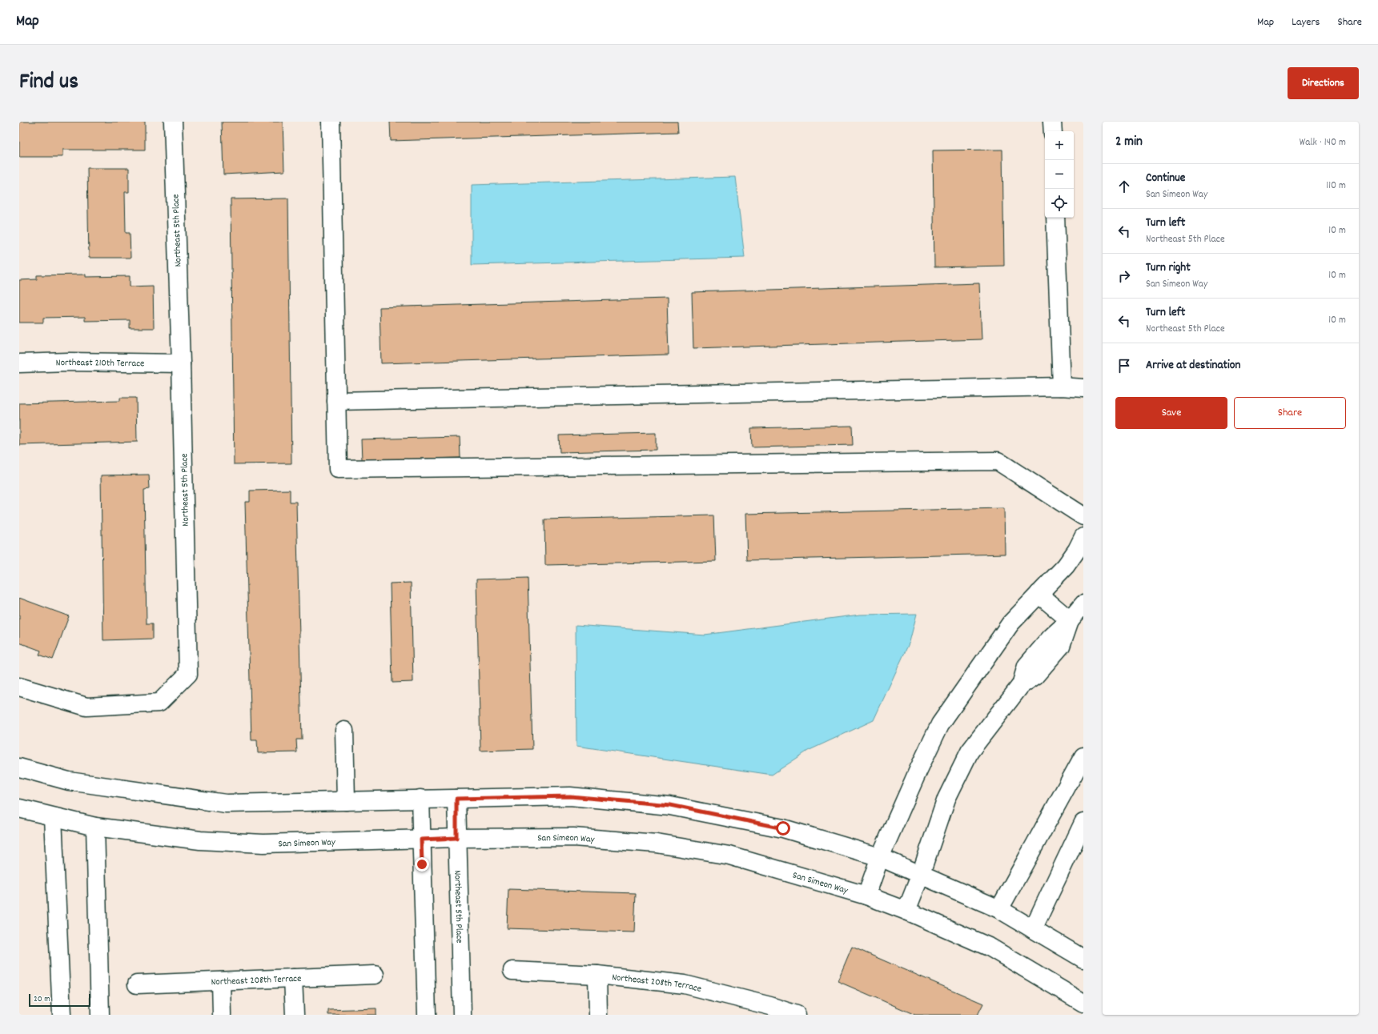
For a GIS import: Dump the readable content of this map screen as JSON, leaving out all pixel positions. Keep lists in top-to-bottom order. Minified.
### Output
{"streets":{"street":["Northeast 5th Place","Northeast 210th Terrace","San Simeon Way","Northeast 208th Terrace"]},"crossings":[["Northeast 5th Place","Northeast 210th Terrace"],["Northeast 5th Place","San Simeon Way"]],"scale_bar":"20 m","page":{"header":"Map","nav":["Map","Layers","Share"],"title":"Find us","buttons":["Directions",["Save","Share"]],"heading":["2 min","Walk · 140 m"],"map_buttons":["+","−"],"list":[["Continue","San Simeon Way","110 m"],["Turn left","Northeast 5th Place","10 m"],["Turn right","San Simeon Way","10 m"],["Turn left","Northeast 5th Place","10 m"],"Arrive at destination"],"scale":"20 m"}}
